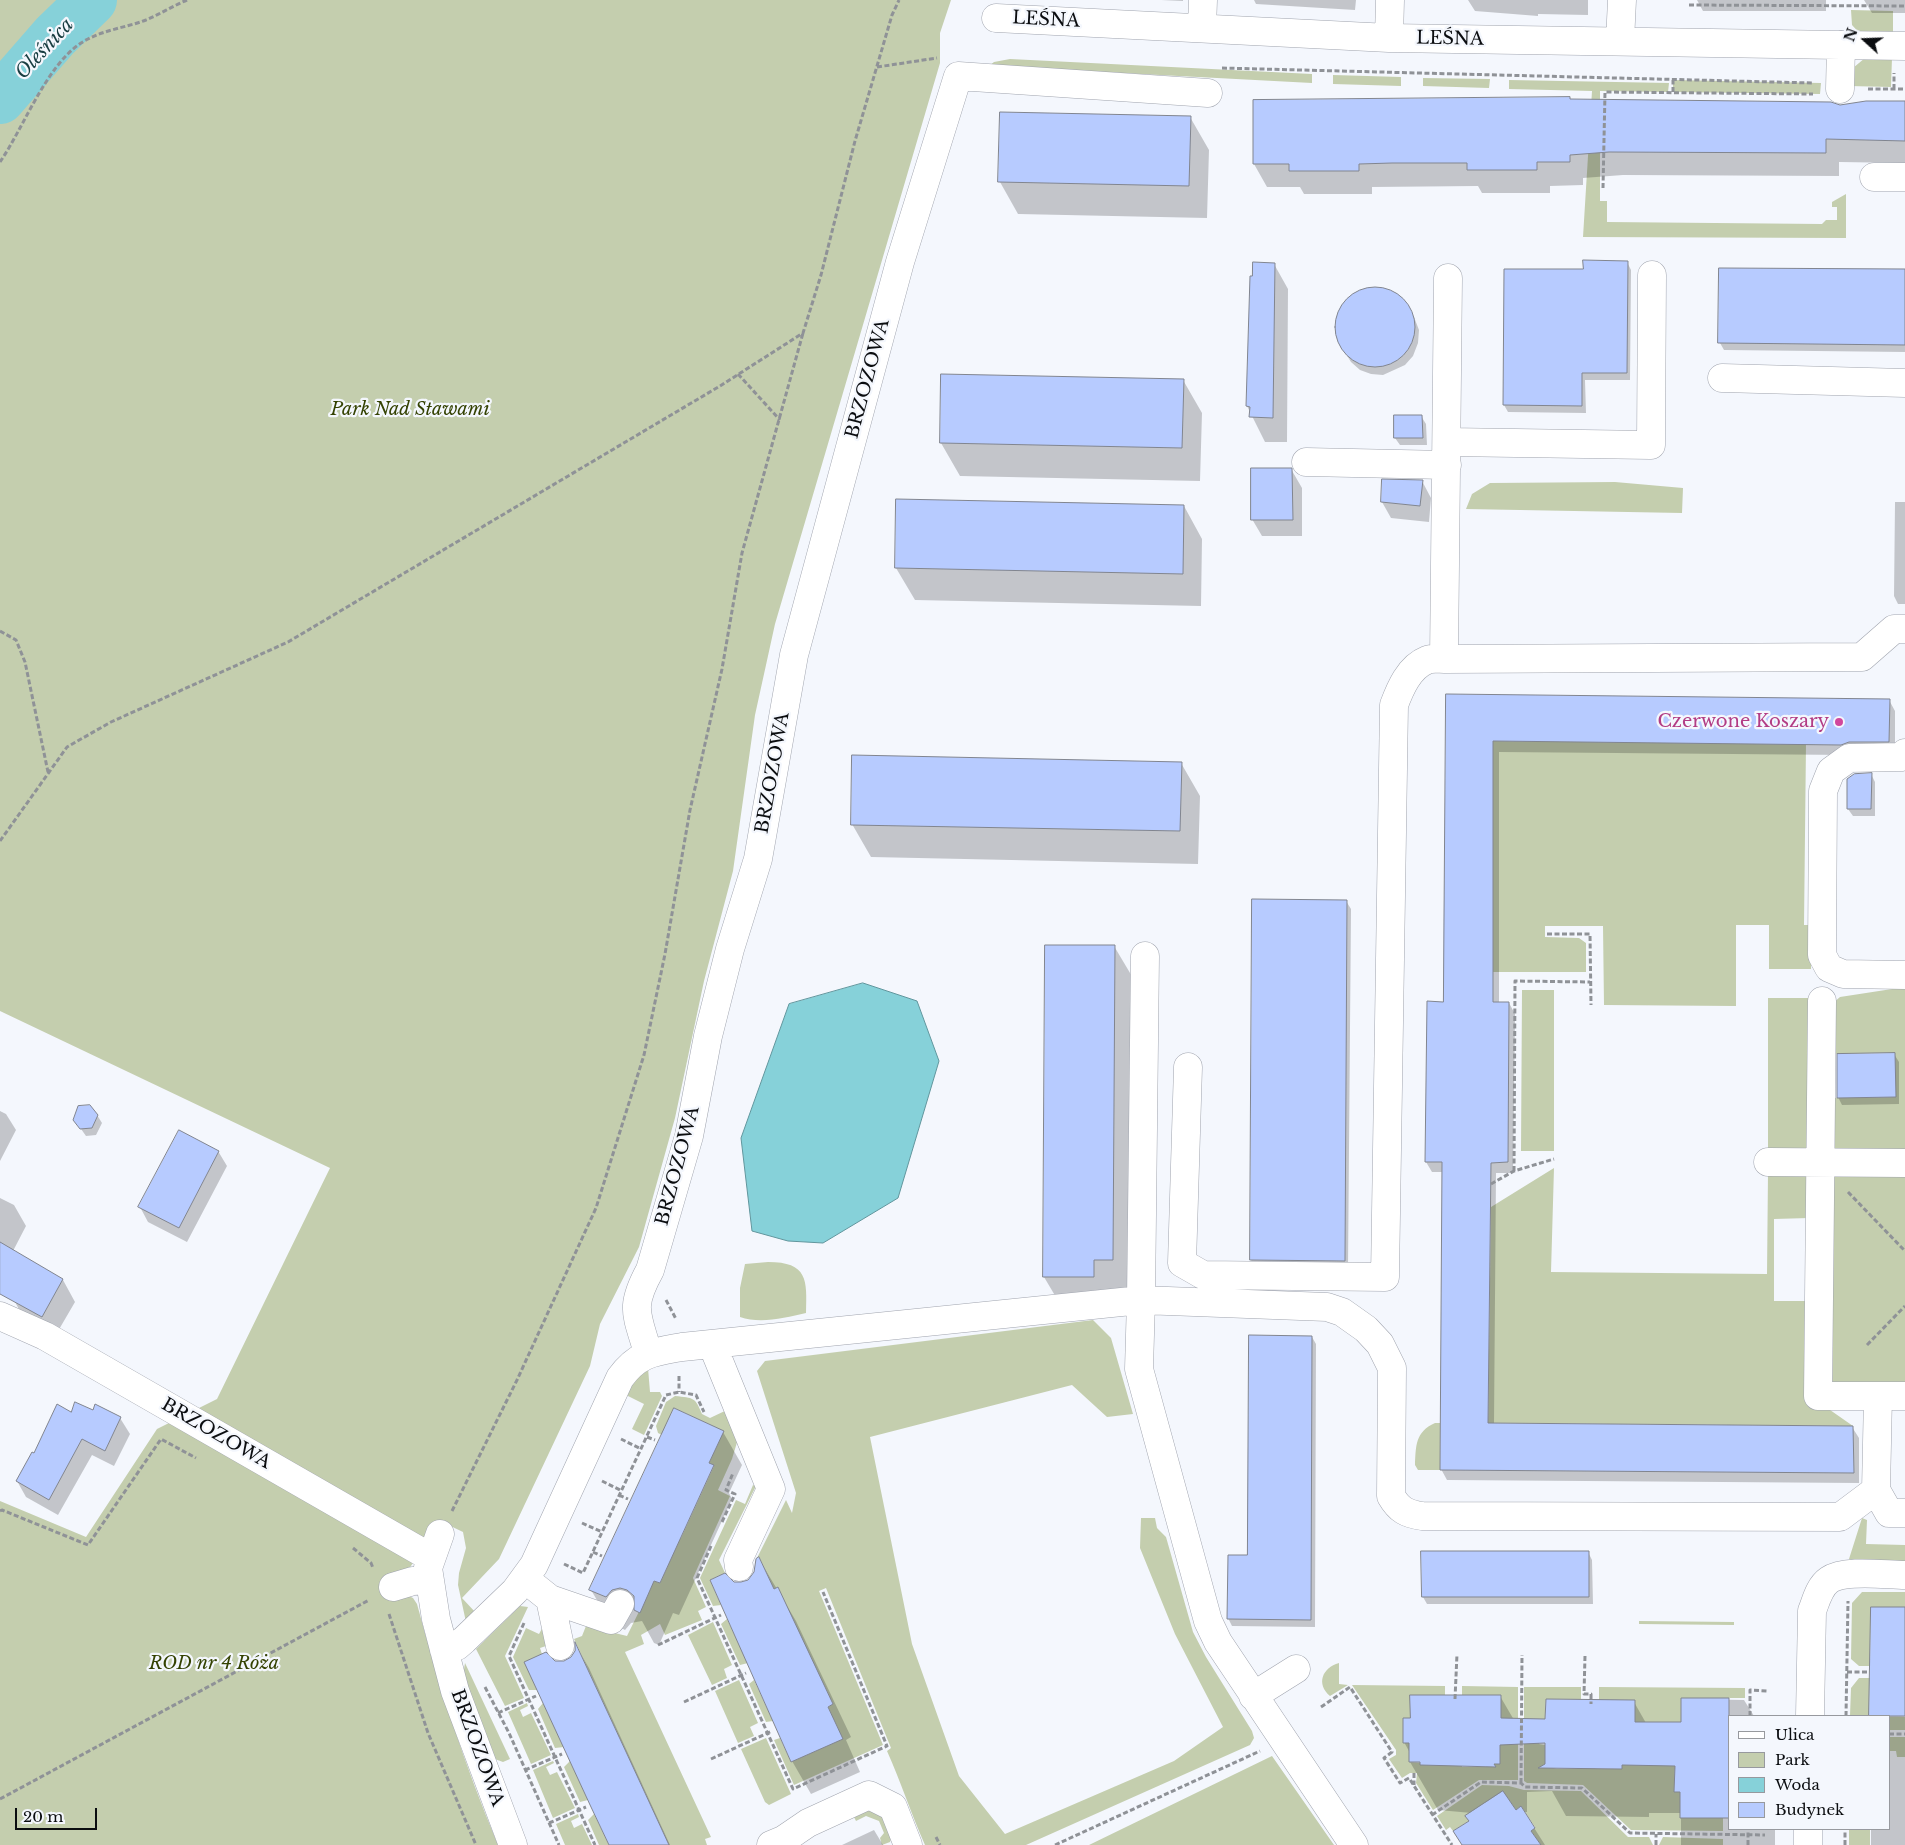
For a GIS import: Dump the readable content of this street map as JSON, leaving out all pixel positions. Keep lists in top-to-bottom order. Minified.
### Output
{"streets":{"street":["LEŚNA","BRZOZOWA"]},"water":["Oleśnica"],"parks":["Park Nad Stawami","ROD nr 4 Róża"],"places":["Czerwone Koszary"],"legend":["Ulica","Park","Woda","Budynek"],"scale_bar":"20 m","north":"left"}
